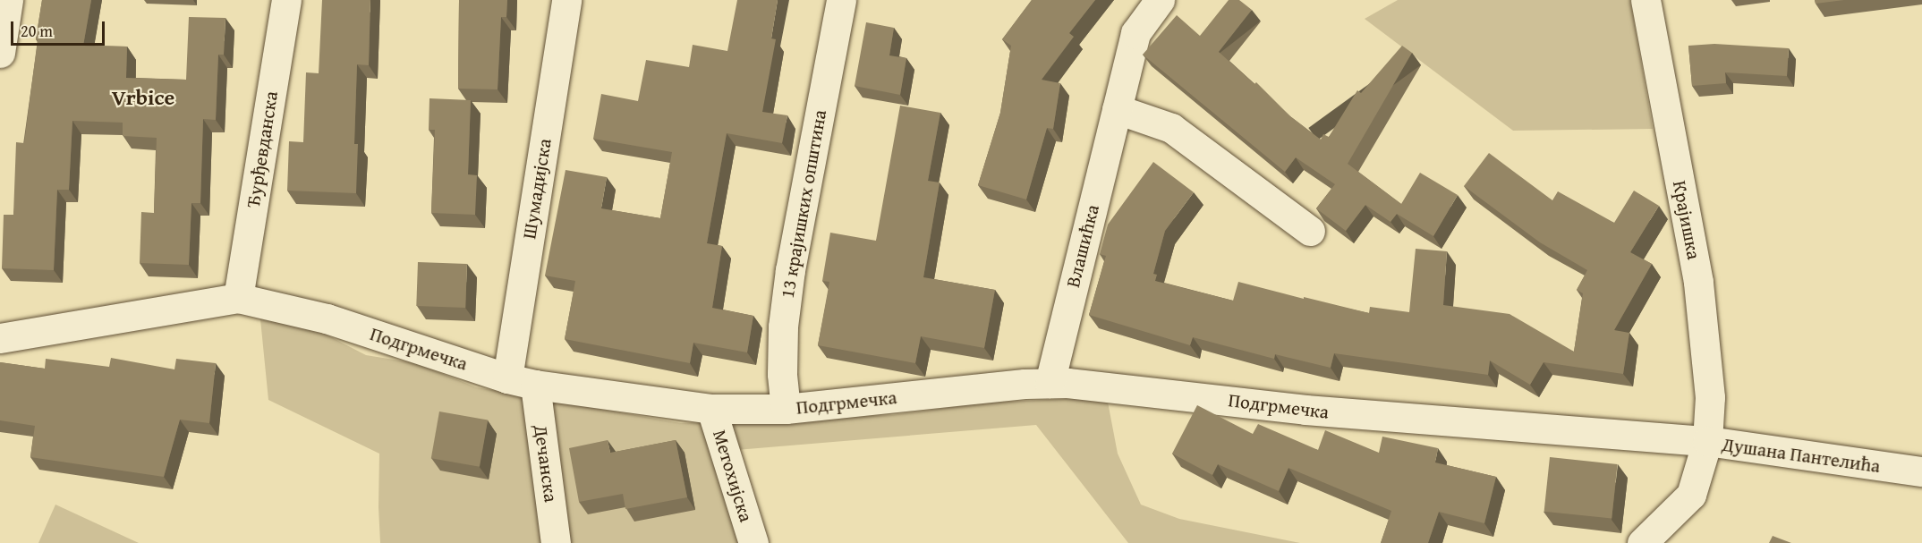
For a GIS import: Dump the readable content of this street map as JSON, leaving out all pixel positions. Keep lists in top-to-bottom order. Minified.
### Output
{"streets":{"street":["Ђурђевданска","Шумадијска","13 крајишких општина","Крајишка","Влашићка","Подгрмечка","Душана Пантелића","Дечанска","Метохијска"]},"crossings":[["Ђурђевданска","Подгрмечка"],["Шумадијска","Подгрмечка"],["Шумадијска","Дечанска"],["13 крајишких општина","Подгрмечка"],["Крајишка","Подгрмечка"],["Крајишка","Душана Пантелића"],["Влашићка","Подгрмечка"],["Подгрмечка","Душана Пантелића"],["Подгрмечка","Дечанска"],["Подгрмечка","Метохијска"]],"districts":["Vrbice"],"scale_bar":"20 m"}
